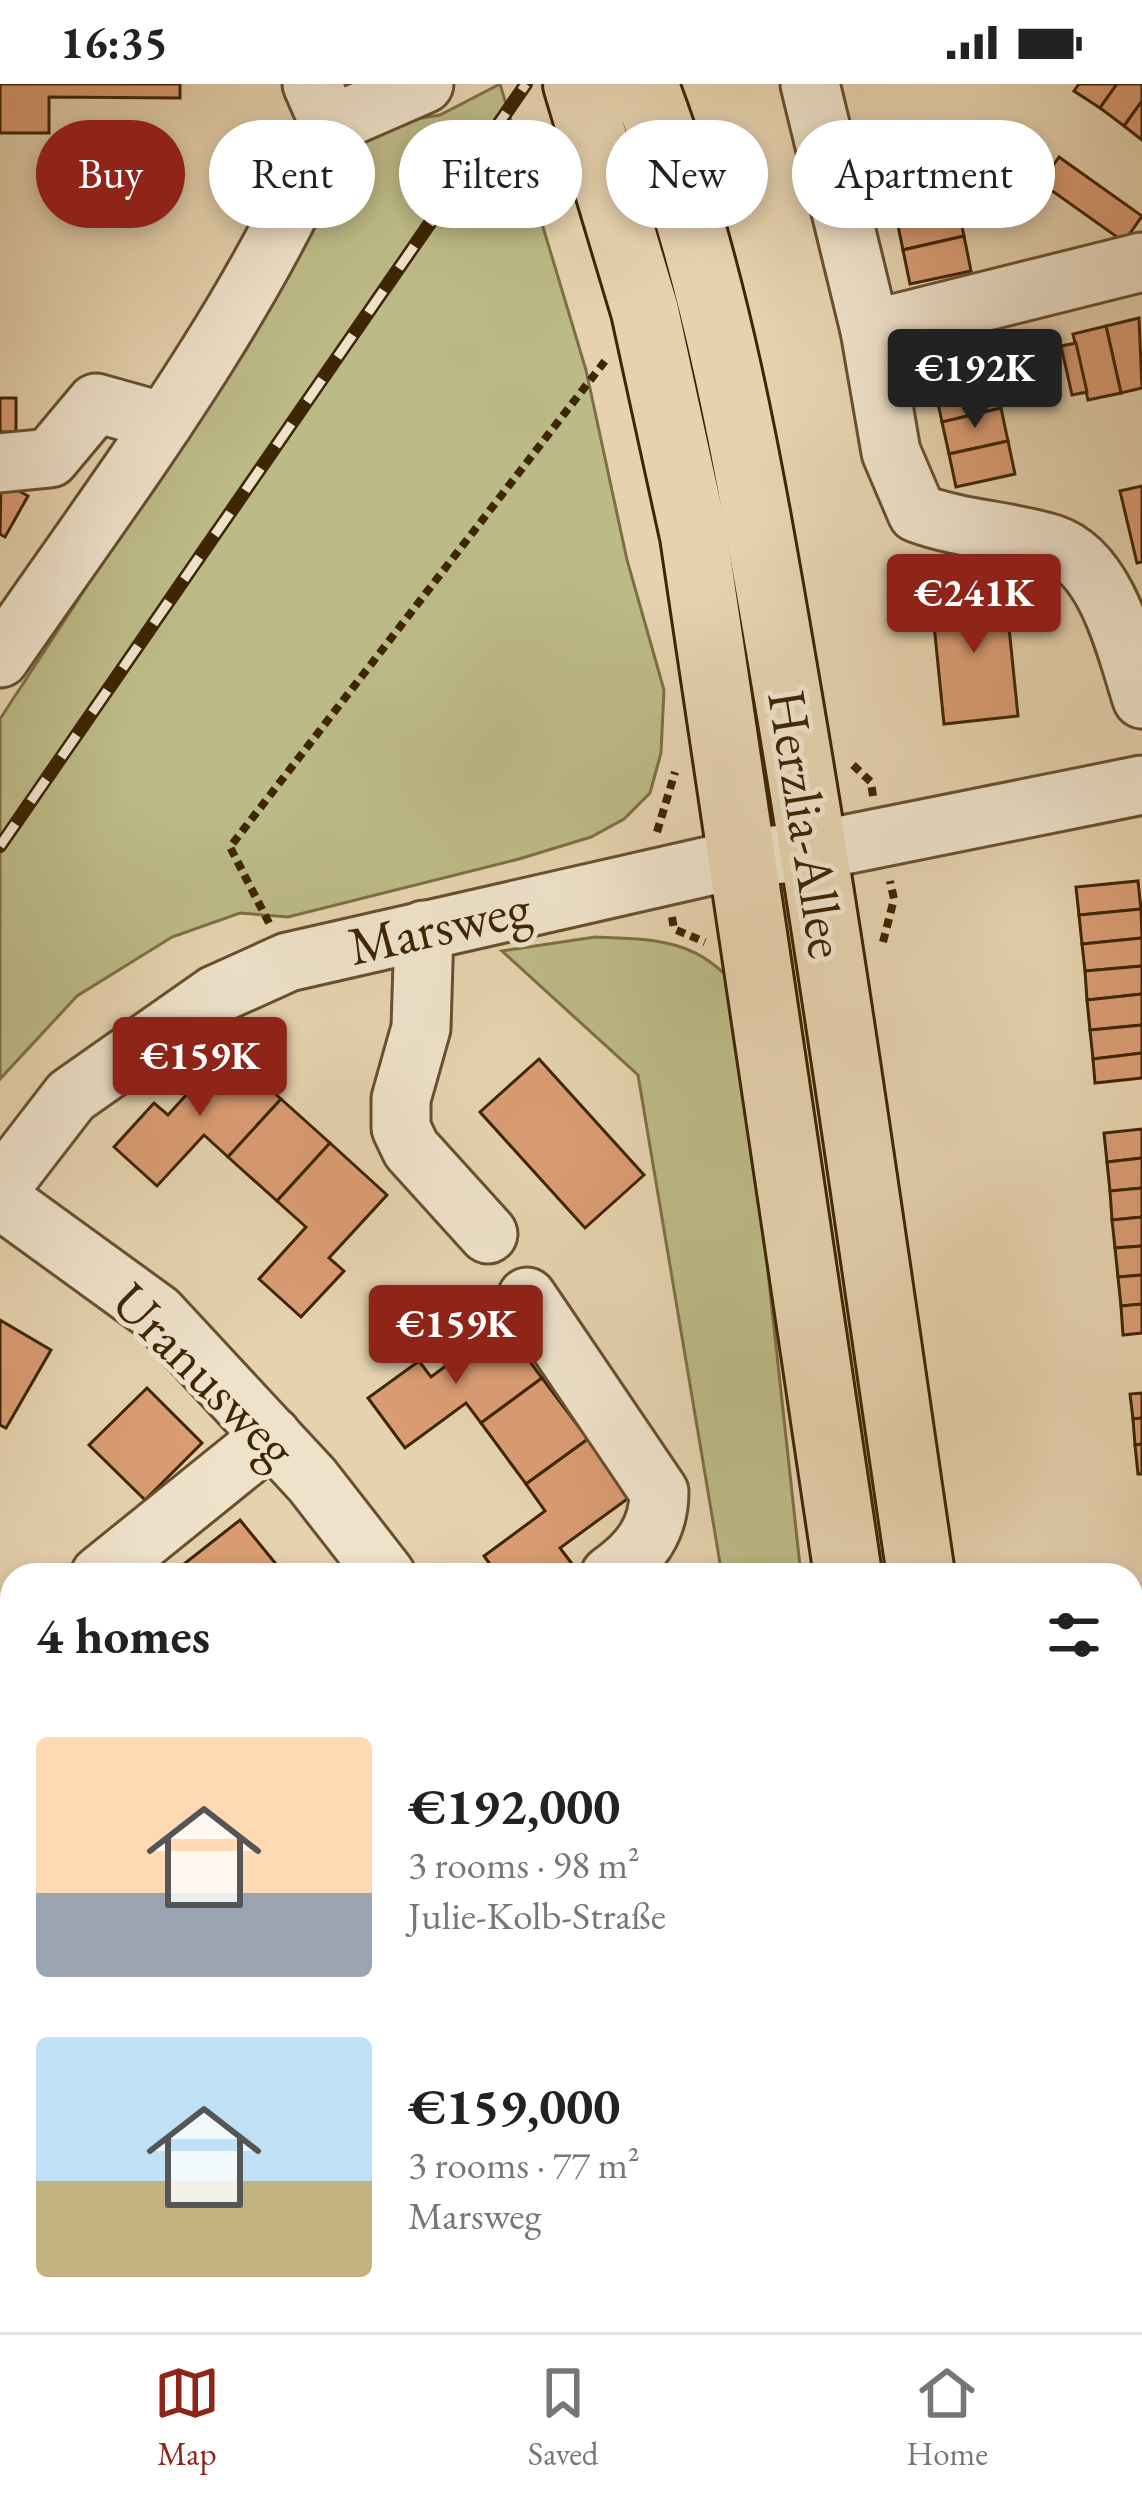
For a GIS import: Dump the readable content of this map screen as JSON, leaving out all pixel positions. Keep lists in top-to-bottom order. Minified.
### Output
{"streets":{"main road":["Herzlia-Allee"],"street":["Marsweg","Uranusweg"]},"crossings":[["Herzlia-Allee","Marsweg"]],"page":{"status":"16:35","chip":["Buy","Rent","Filters","New","Apartment"],"price":["€192K","€241K","€159K","€159K"],"heading":"4 homes","list":[{"name":"€192,000","note":"3 rooms · 98 m² · Julie-Kolb-Straße"},{"name":"€159,000","note":"3 rooms · 77 m² · Marsweg"}],"tabs":["Map","Saved","Home"]}}
